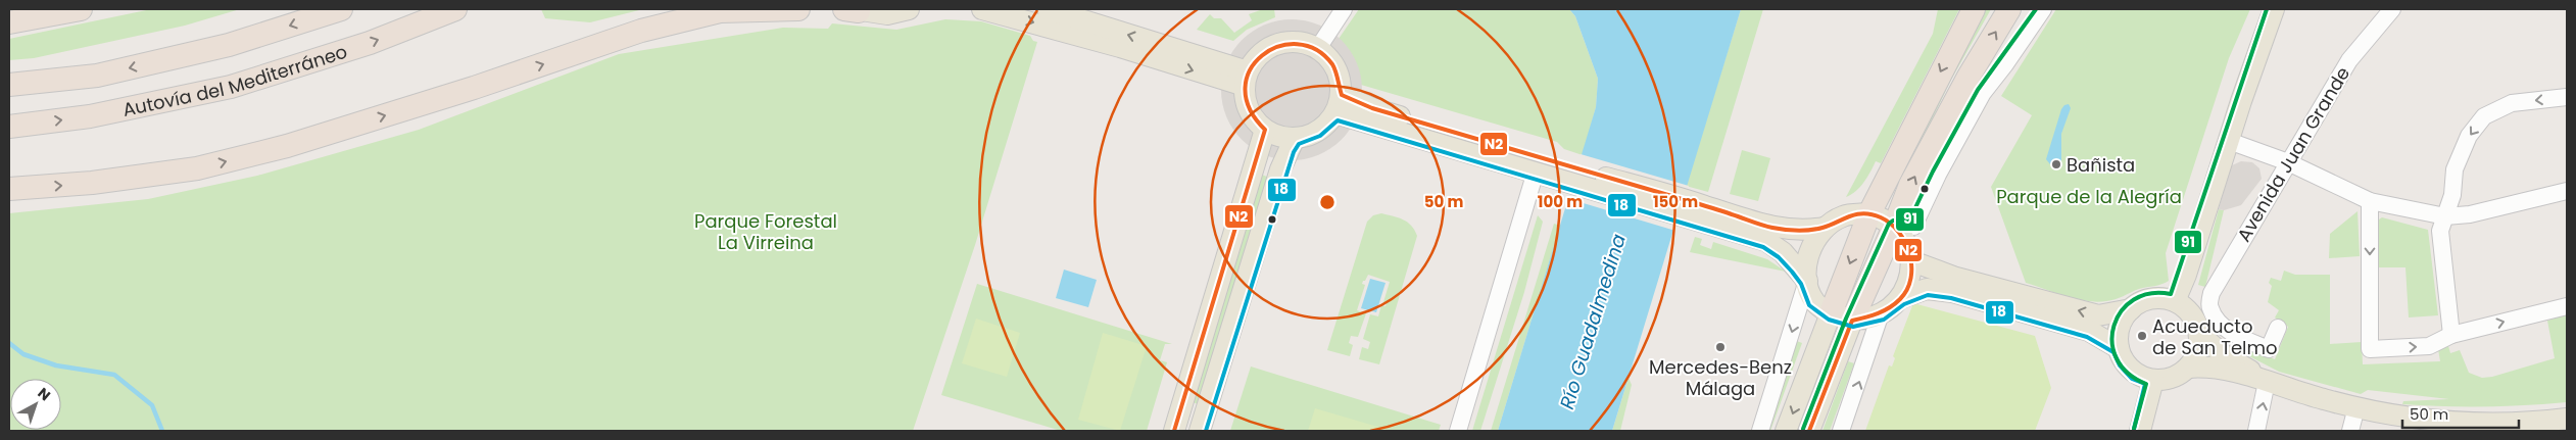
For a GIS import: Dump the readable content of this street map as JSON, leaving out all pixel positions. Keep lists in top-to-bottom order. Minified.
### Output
{"streets":{"highway":["Autovía del Mediterráneo"],"street":["Avenida Juan Grande"]},"water":["Río Guadalmedina"],"parks":["Parque de la Alegría","Parque Forestal La Virreina"],"places":["Bañista","Acueducto de San Telmo","Mercedes-Benz Málaga"],"lines":["transit line 91","transit line N2","transit line 18"],"scale_bar":"50 m","north":"top right","rings":["50 m","100 m","150 m"]}
